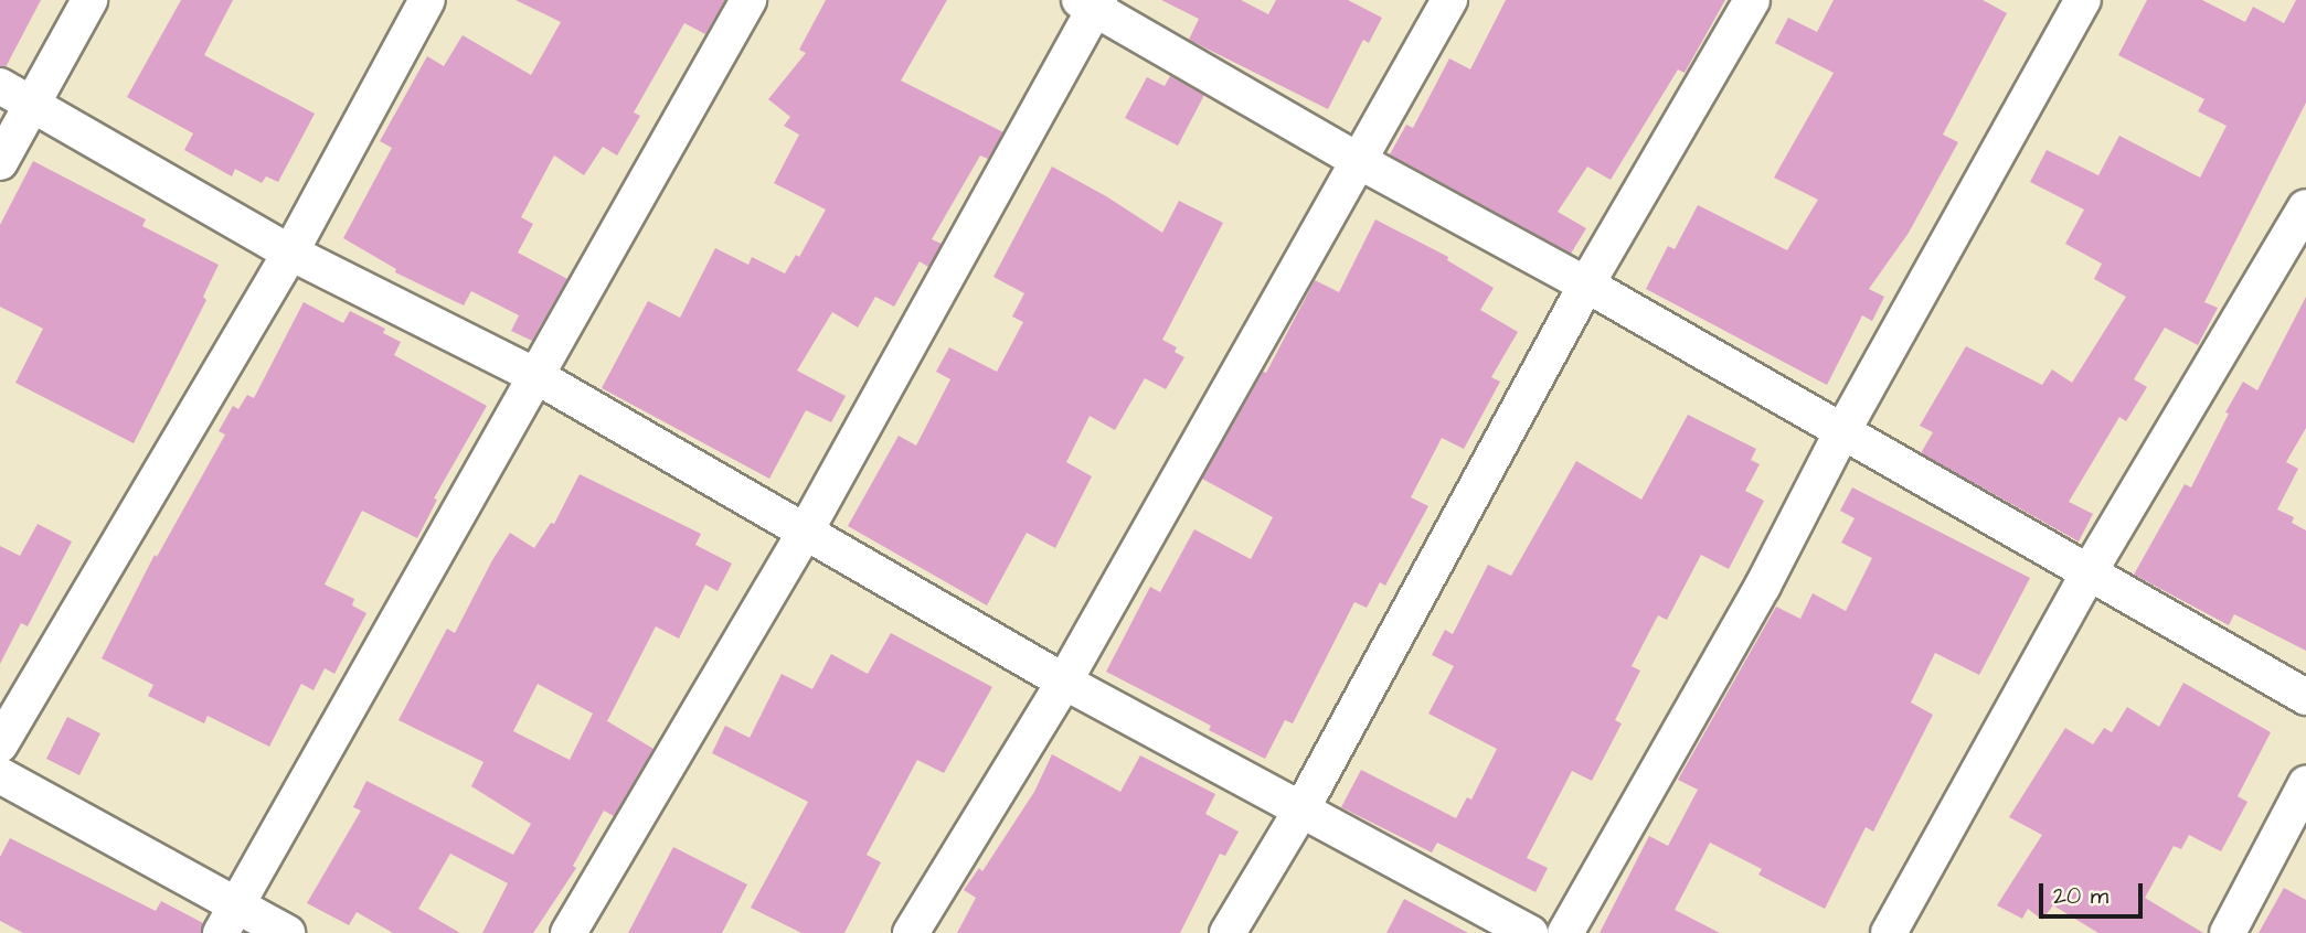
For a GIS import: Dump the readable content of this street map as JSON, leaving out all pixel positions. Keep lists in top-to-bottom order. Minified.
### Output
{"scale_bar":"20 m"}
